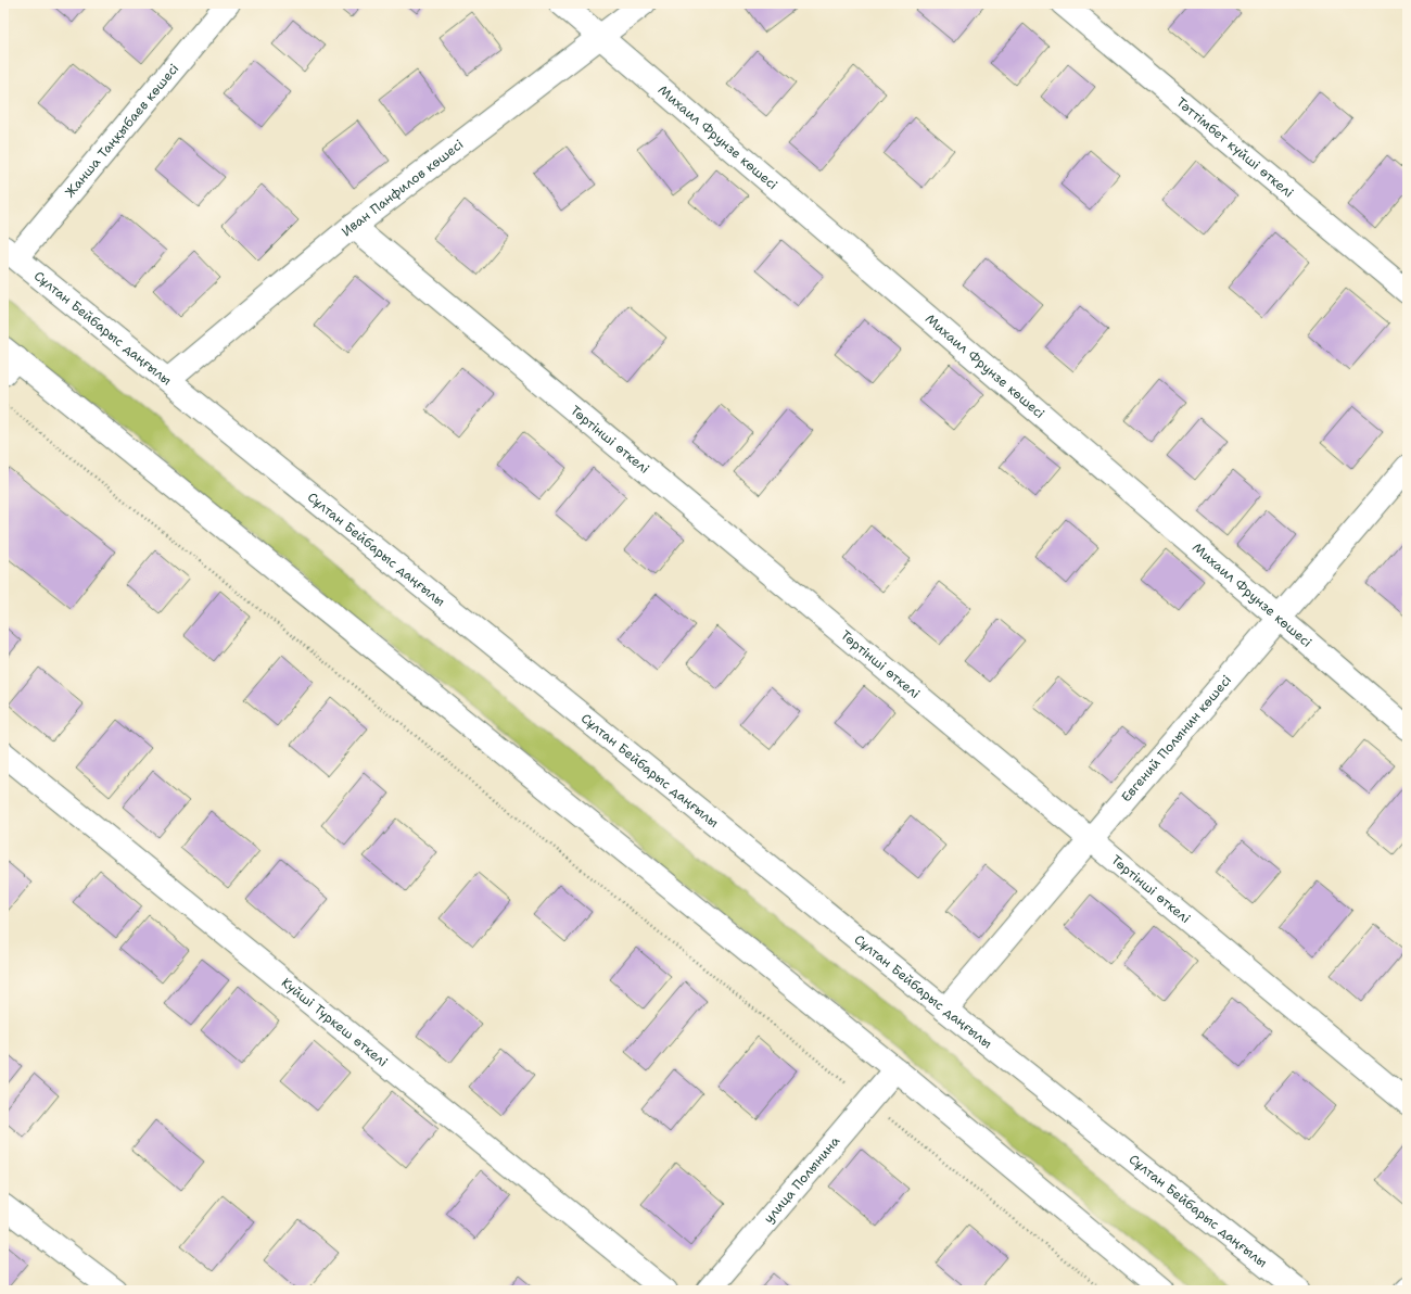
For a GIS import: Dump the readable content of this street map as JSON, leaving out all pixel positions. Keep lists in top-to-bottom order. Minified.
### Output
{"streets":{"street":["Жанша Таңқыбаев көшесі","Михаил Фрунзе көшесі","Тәттімбет күйші өткелі","Иван Панфилов көшесі","Сұлтан Бейбарыс даңғылы","Төртінші өткелі","Евгений Полынин көшесі","Күйші Түркеш өткелі","улица Полынина"]},"crossings":[["Жанша Таңқыбаев көшесі","Сұлтан Бейбарыс даңғылы"],["Михаил Фрунзе көшесі","Иван Панфилов көшесі"],["Михаил Фрунзе көшесі","Евгений Полынин көшесі"],["Иван Панфилов көшесі","Сұлтан Бейбарыс даңғылы"],["Иван Панфилов көшесі","Төртінші өткелі"],["Сұлтан Бейбарыс даңғылы","Евгений Полынин көшесі"],["Төртінші өткелі","Евгений Полынин көшесі"]]}
